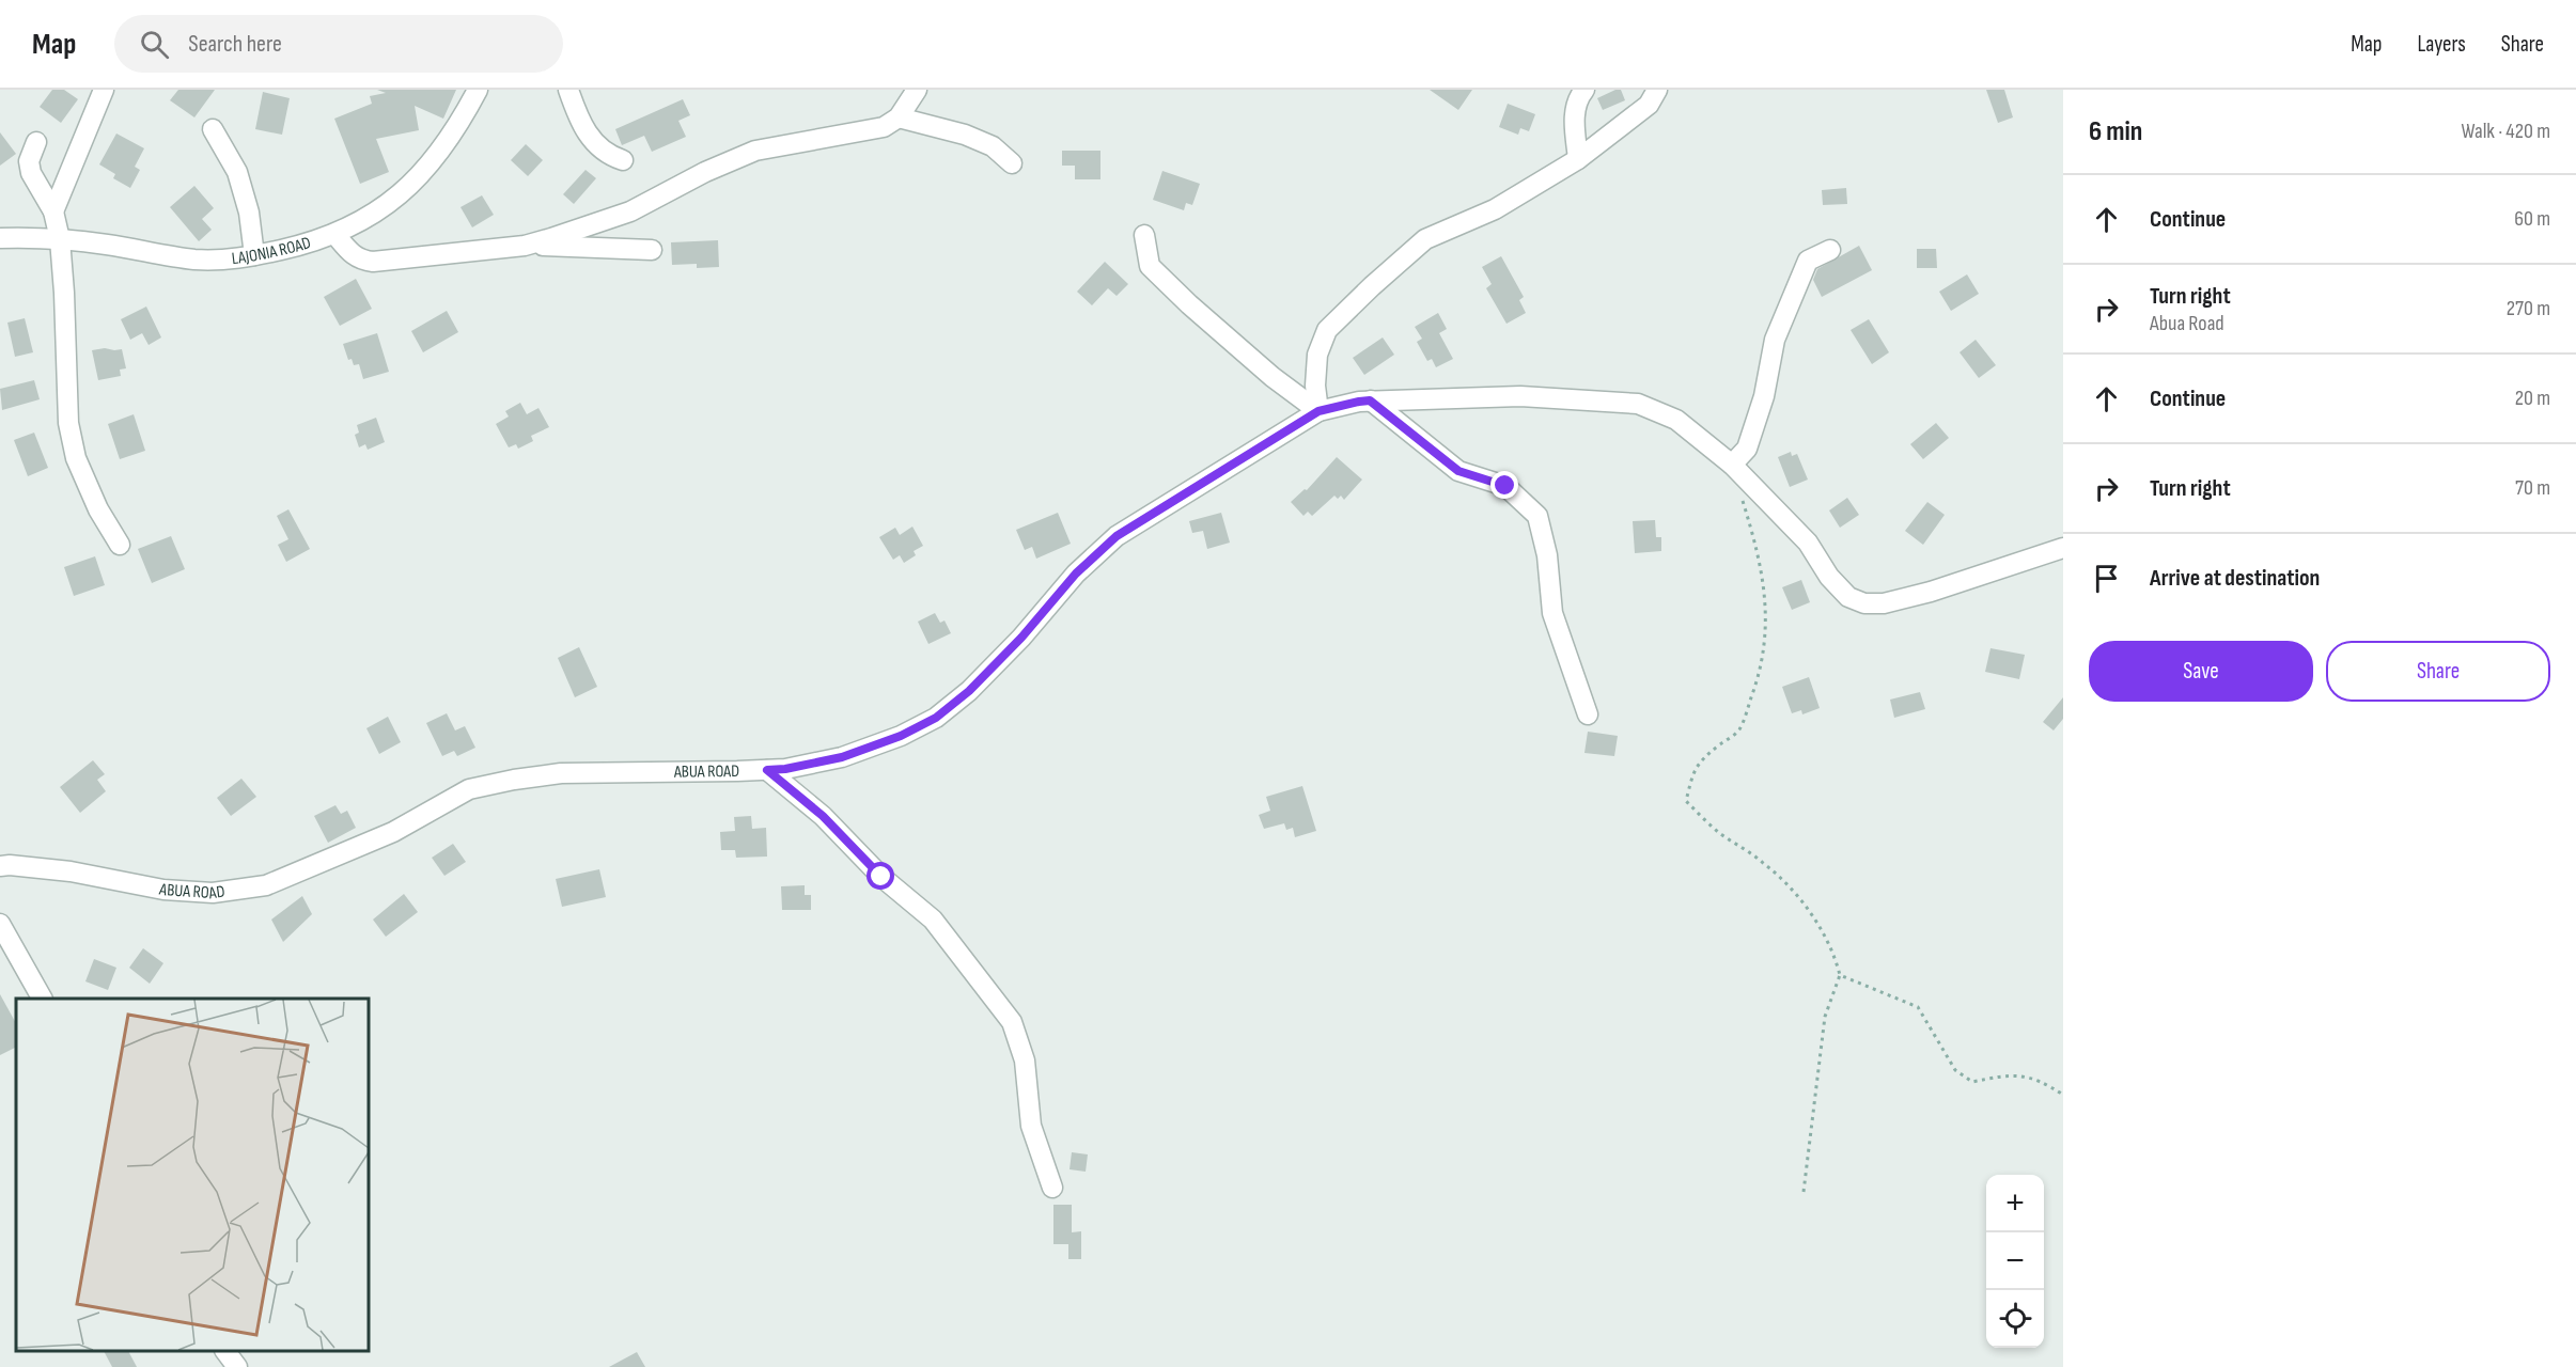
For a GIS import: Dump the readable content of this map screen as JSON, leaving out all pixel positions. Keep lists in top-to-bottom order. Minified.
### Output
{"streets":{"street":["LAJONIA ROAD","ABUA ROAD"]},"page":{"header":"Map","search":"Search here","nav":["Map","Layers","Share"],"heading":["6 min","Walk · 420 m"],"list":[["Continue","60 m"],["Turn right","Abua Road","270 m"],["Continue","20 m"],["Turn right","70 m"],"Arrive at destination"],"buttons":["Save","Share"],"map_buttons":["+","−"]}}
